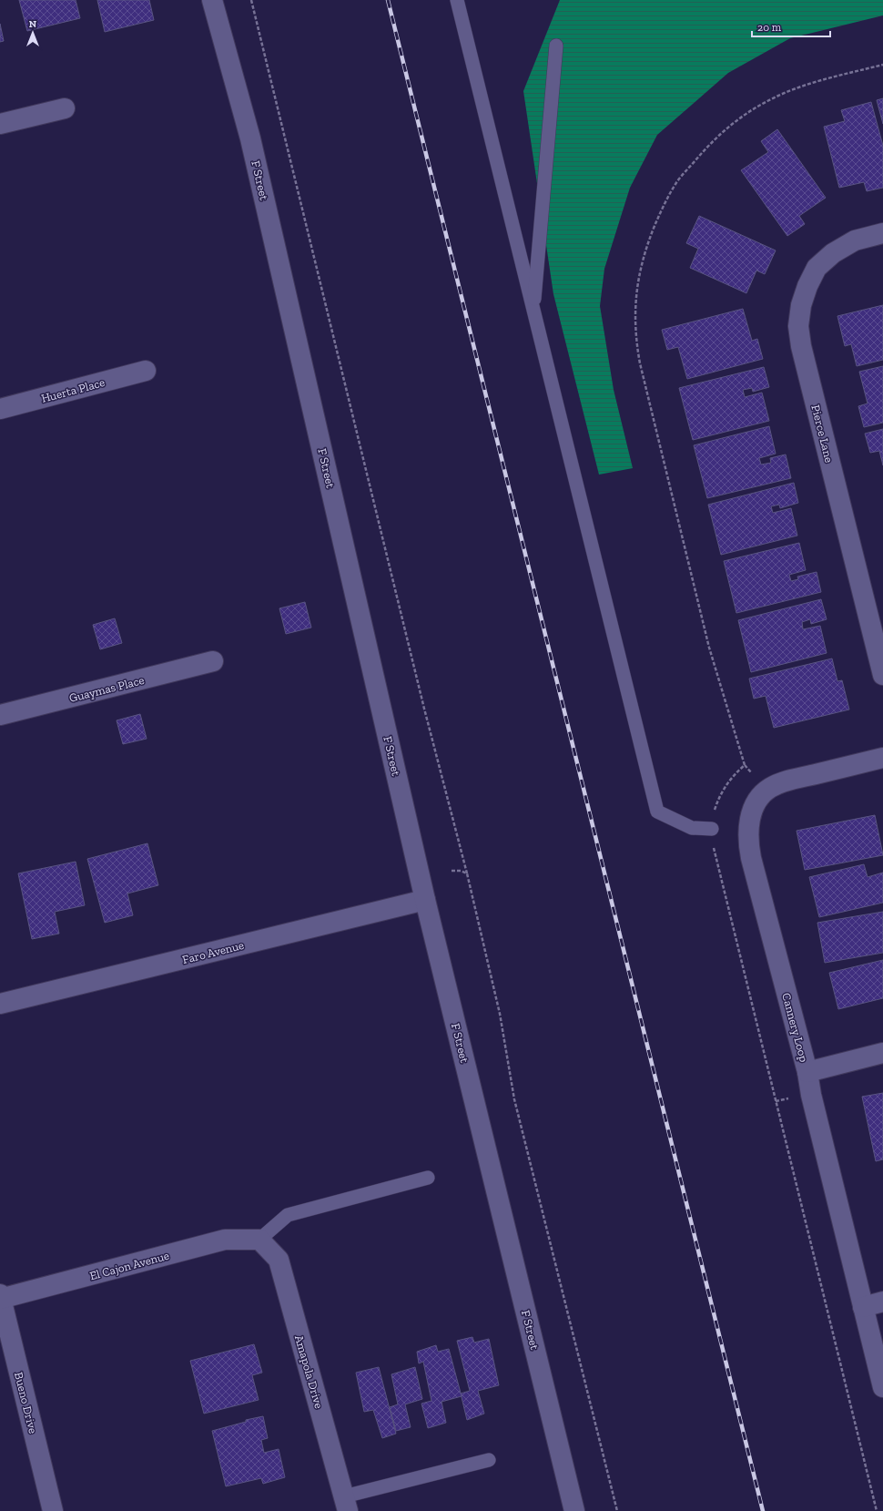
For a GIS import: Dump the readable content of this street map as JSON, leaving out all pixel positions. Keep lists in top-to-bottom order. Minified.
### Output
{"streets":{"street":["F Street","Huerta Place","Pierce Lane","Guaymas Place","Faro Avenue","Cannery Loop","El Cajon Avenue","Amapola Drive","Bueno Drive"]},"crossings":[["F Street","Faro Avenue"],["El Cajon Avenue","Amapola Drive"],["El Cajon Avenue","Bueno Drive"]],"scale_bar":"20 m","north":"top"}
